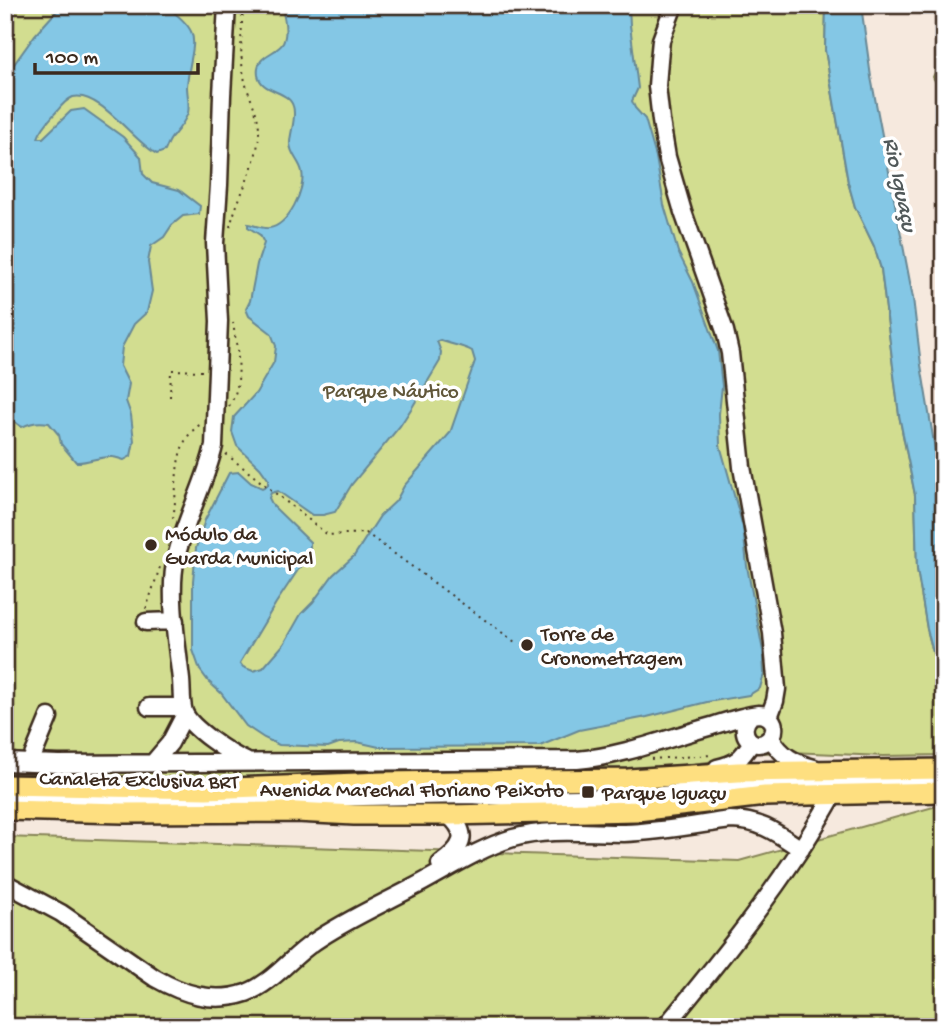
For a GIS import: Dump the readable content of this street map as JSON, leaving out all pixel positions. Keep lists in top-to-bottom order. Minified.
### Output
{"streets":{"main road":["Avenida Marechal Floriano Peixoto"],"street":["Canaleta Exclusiva BRT"]},"crossings":[["Canaleta Exclusiva BRT","Avenida Marechal Floriano Peixoto"]],"water":["Rio Iguaçu"],"parks":["Parque Náutico"],"places":{"other":["Módulo da Guarda Municipal","Torre de Cronometragem"],"transit":["Parque Iguaçu"]},"scale_bar":"100 m"}
